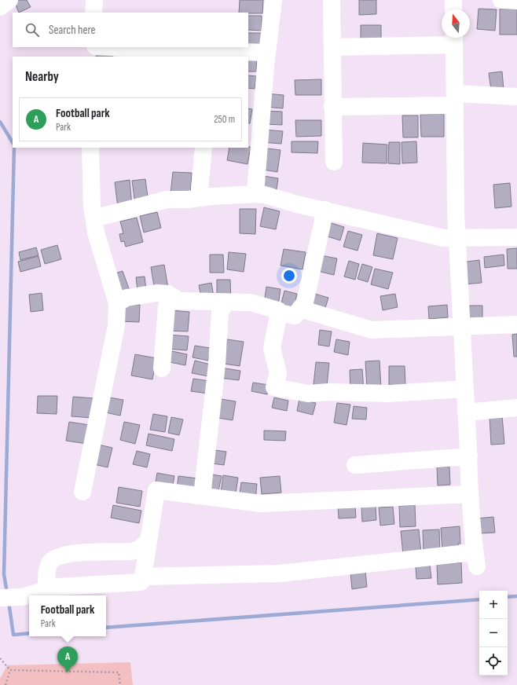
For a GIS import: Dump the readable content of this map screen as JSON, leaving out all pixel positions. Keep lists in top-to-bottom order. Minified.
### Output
{"north":"top","page":{"search":"Search here","heading":"Nearby","list":[{"mark":"A","name":"Football park","note":"Park","value":"250 m"}],"map_buttons":["+","−"],"popup":["Football park","Park"],"pins":"A"}}
